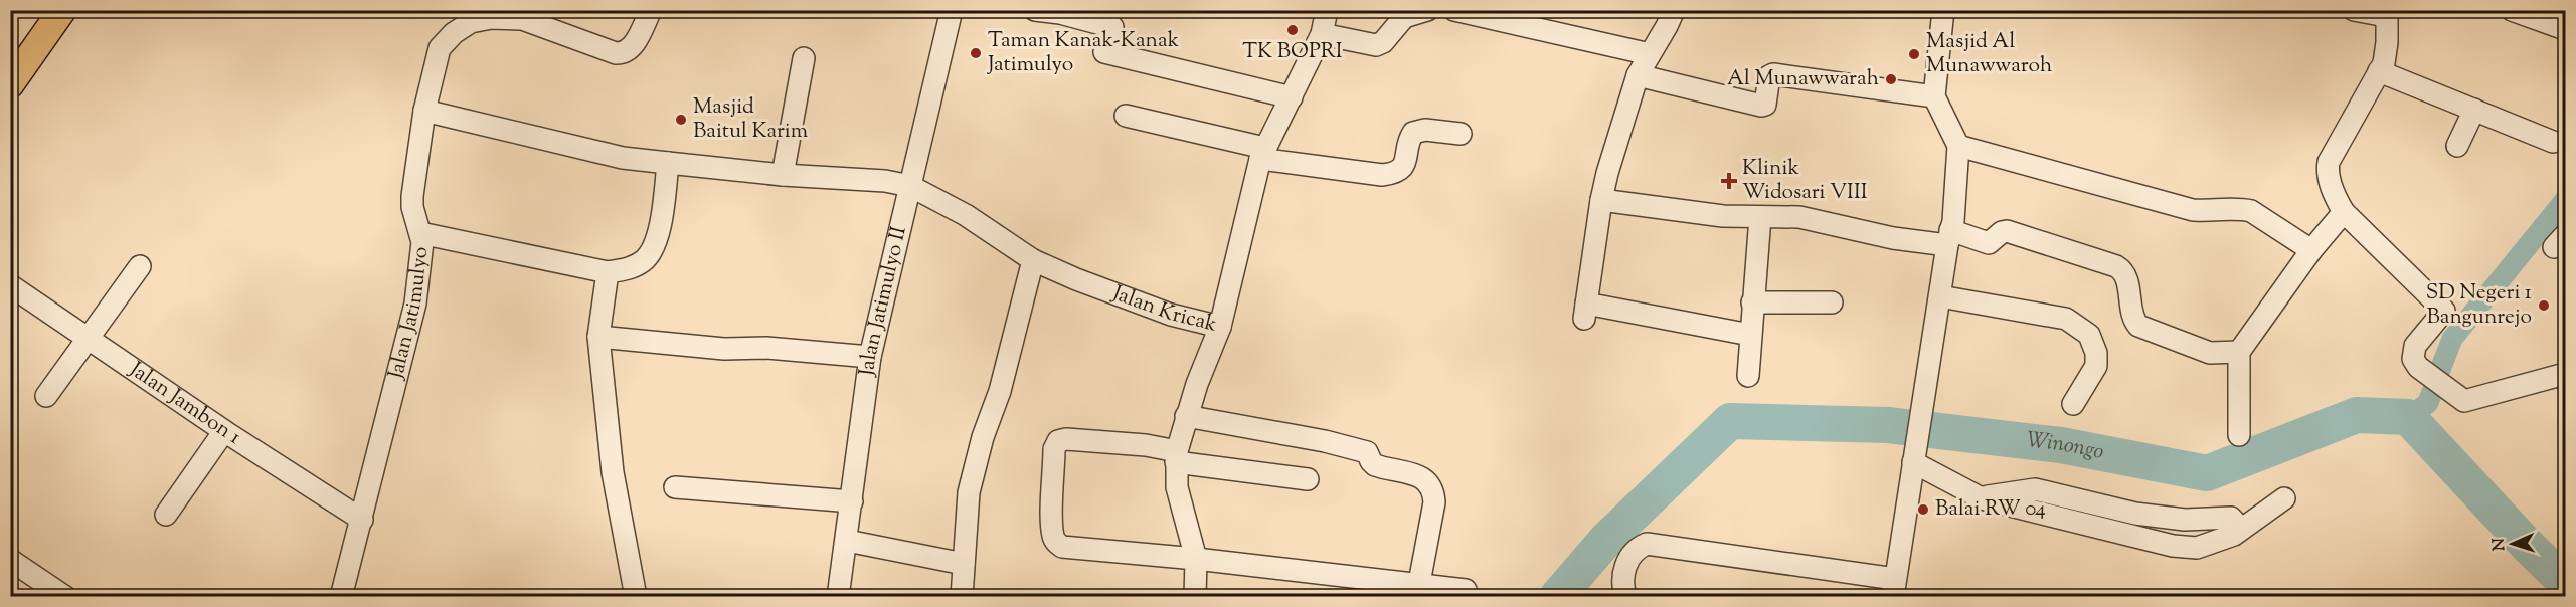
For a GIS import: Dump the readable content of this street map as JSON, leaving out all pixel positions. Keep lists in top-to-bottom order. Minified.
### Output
{"streets":{"street":["Jalan Jatimulyo II","Jalan Kricak","Jalan Jatimulyo","Jalan Jambon 1"]},"crossings":[["Jalan Jatimulyo II","Jalan Kricak"],["Jalan Kricak","Jalan Jatimulyo"],["Jalan Jatimulyo","Jalan Jambon 1"]],"water":["Winongo"],"places":{"other":["TK BOPRI","Taman Kanak-Kanak Jatimulyo","Masjid Al Munawwaroh","Al Munawwarah","Masjid Baitul Karim","SD Negeri 1 Bangunrejo","Balai RW 04"],"health":["Klinik Widosari VIII"]},"north":"left"}
